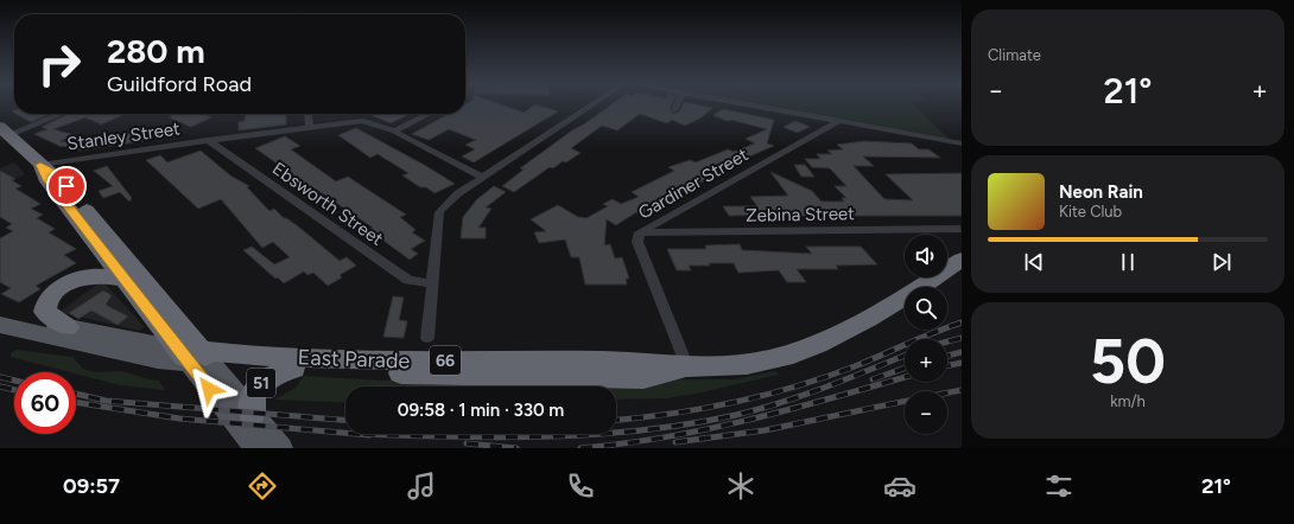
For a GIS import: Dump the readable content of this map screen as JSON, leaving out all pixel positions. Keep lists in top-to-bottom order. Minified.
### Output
{"streets":{"highway":["East Parade","66","51"],"street":["Stanley Street","Gardiner Street","Ebsworth Street","Zebina Street"]},"crossings":[["Stanley Street","Ebsworth Street"],["Stanley Street","51"],["Gardiner Street","Zebina Street"],["Gardiner Street","East Parade"],["East Parade","51"]],"page":{"tile":["Climate",["50","km/h"]],"turn":["280 m","Guildford Road"],"heat":["−","21°","+"],"song":["Neon Rain","Kite Club"],"map_buttons":["+","−"],"limit":"60","trip":"09:58 · 1 min · 330 m","tabs":["09:57","21°"]}}
